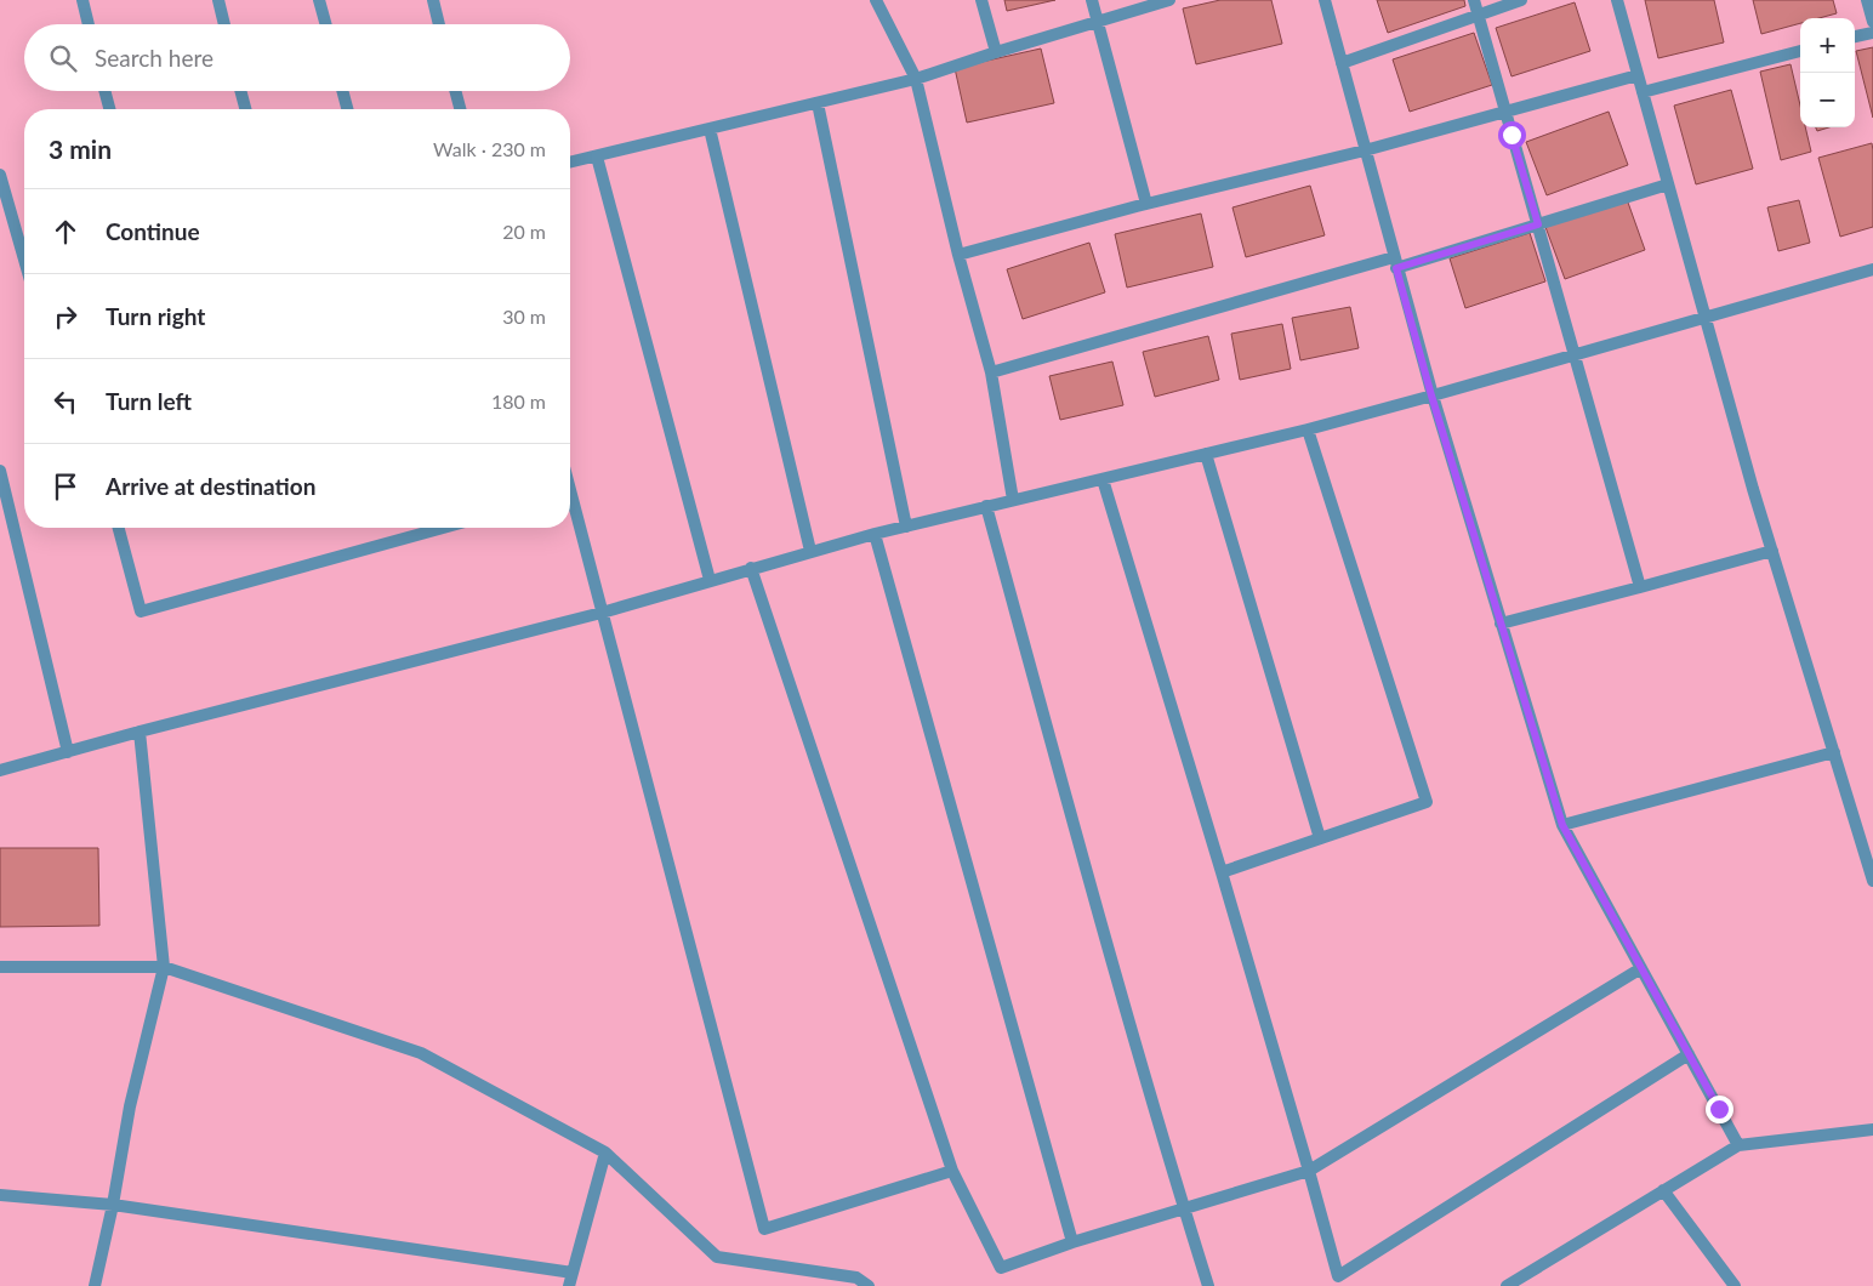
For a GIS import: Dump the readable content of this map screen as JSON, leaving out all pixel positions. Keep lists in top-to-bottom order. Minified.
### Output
{"page":{"map_buttons":["+","−"],"search":"Search here","heading":["3 min","Walk · 230 m"],"list":[["Continue","20 m"],["Turn right","30 m"],["Turn left","180 m"],"Arrive at destination"]}}
